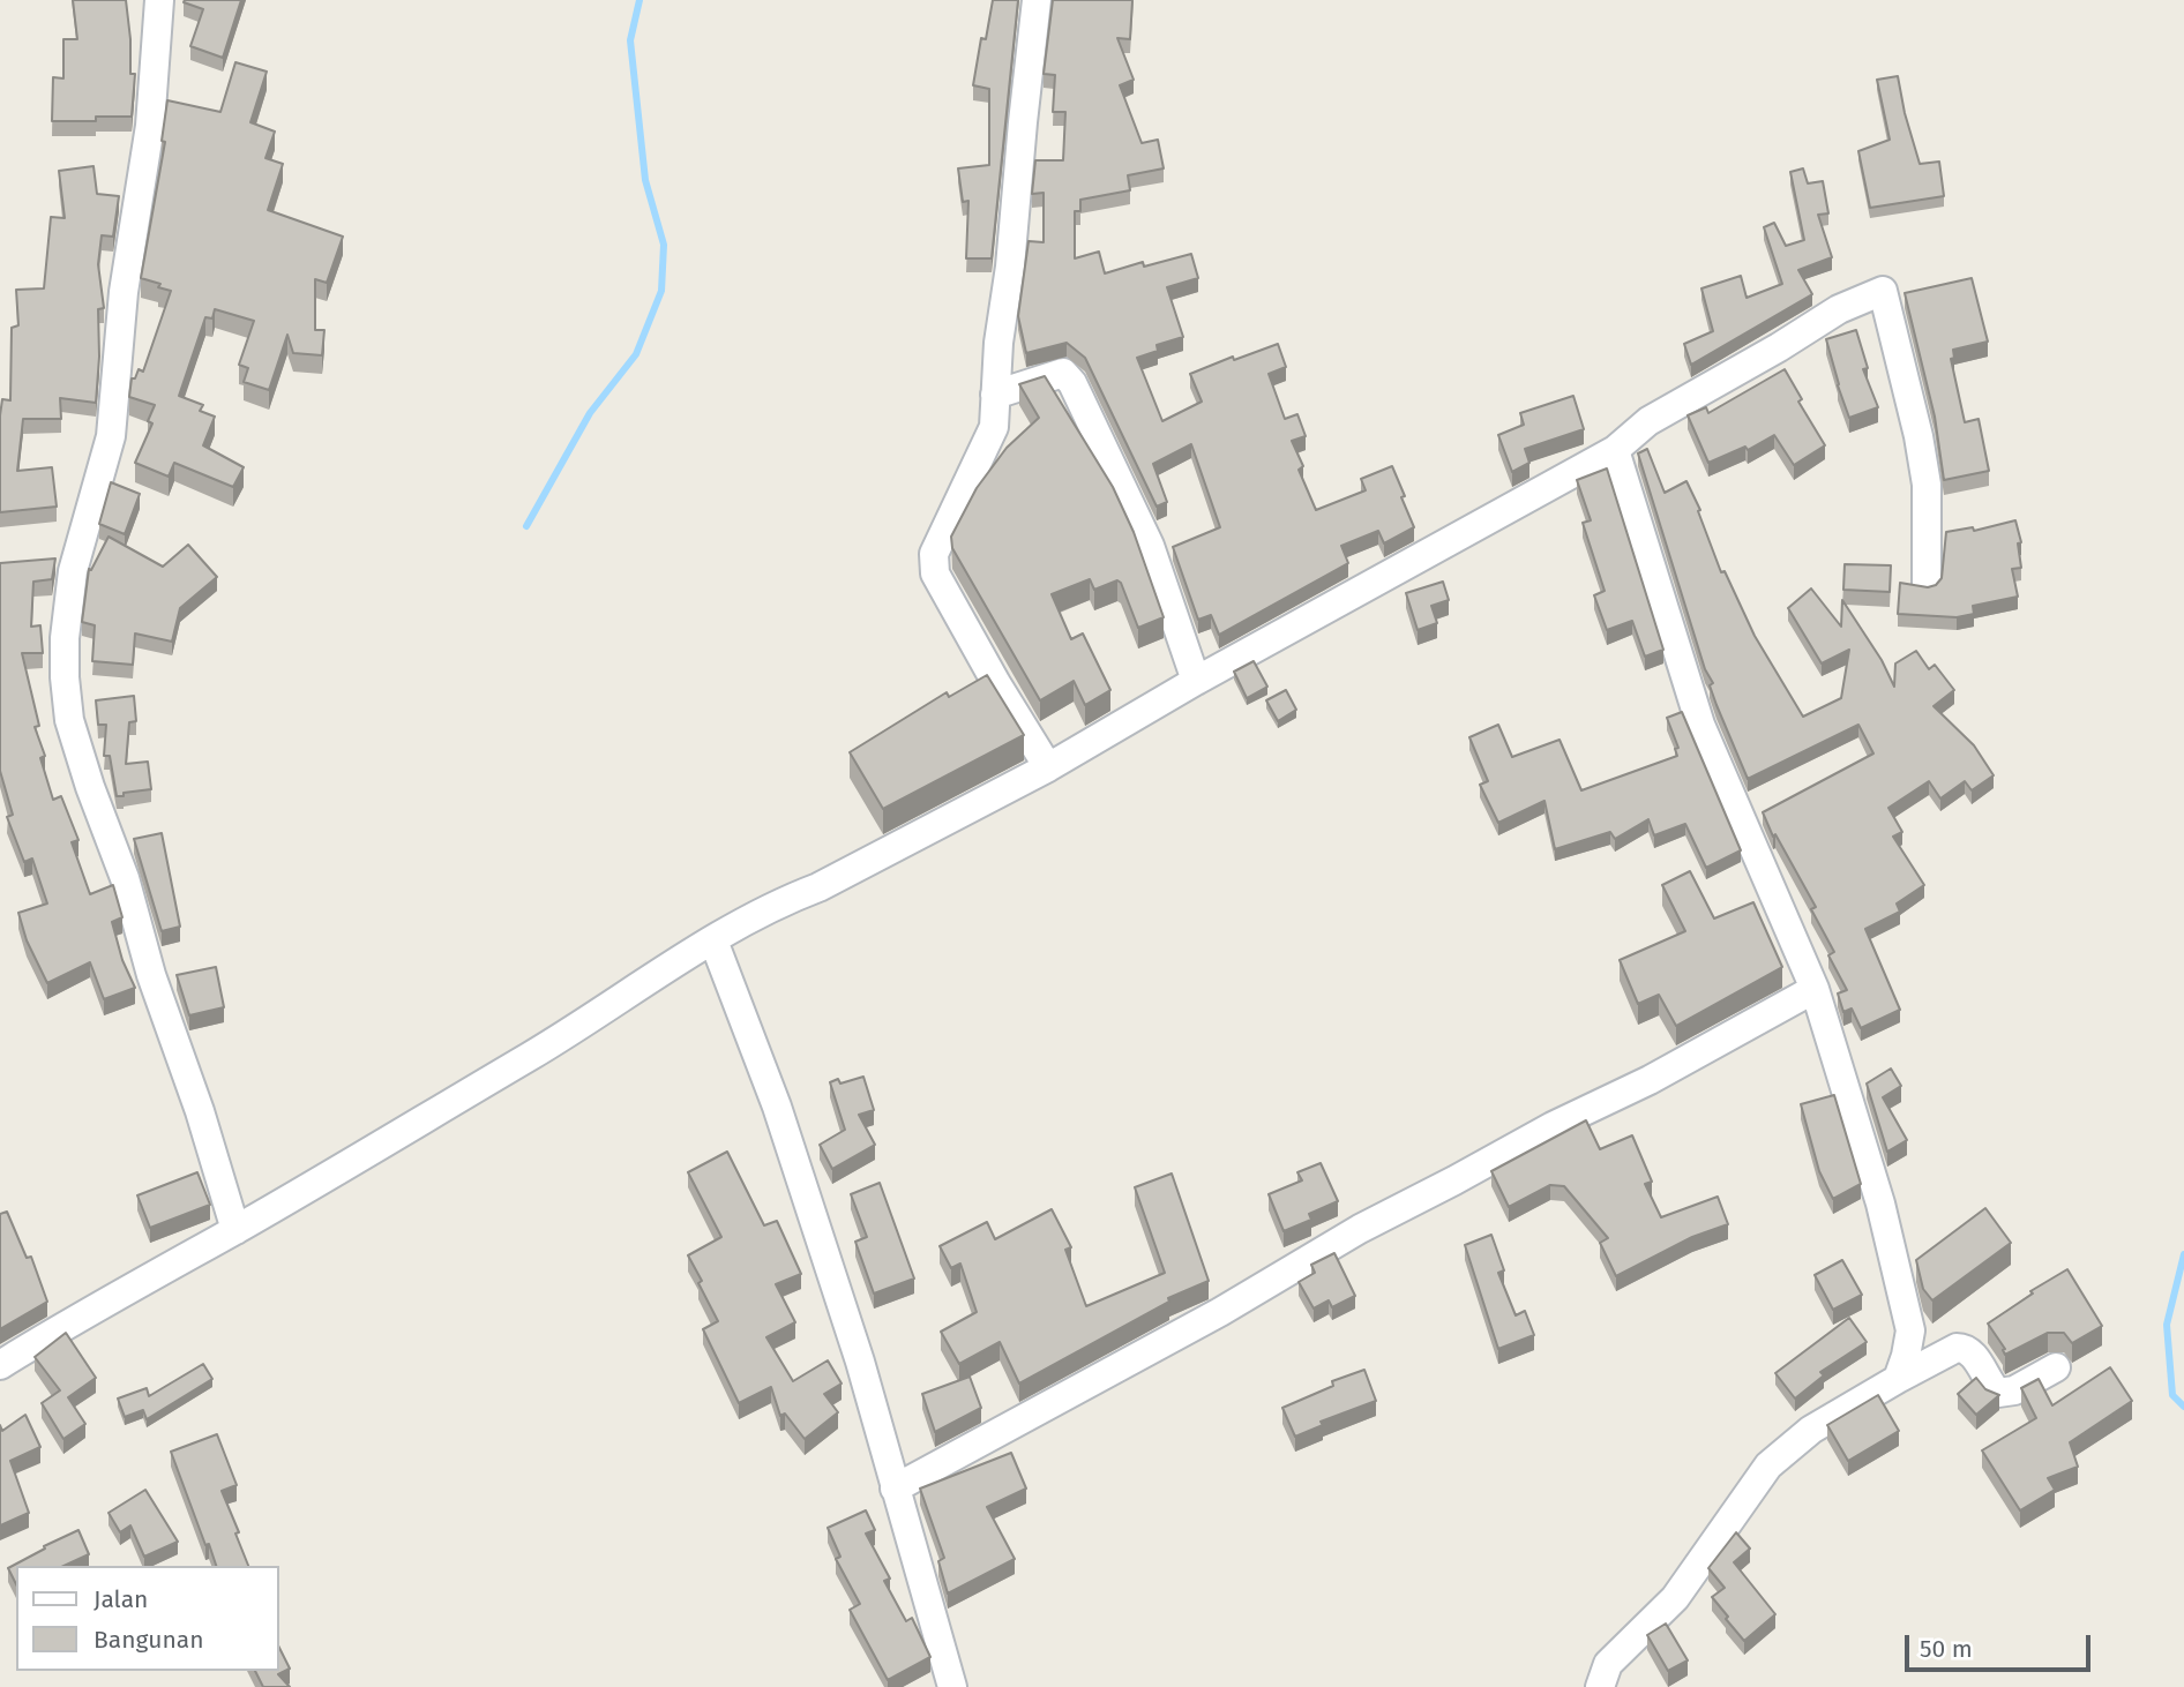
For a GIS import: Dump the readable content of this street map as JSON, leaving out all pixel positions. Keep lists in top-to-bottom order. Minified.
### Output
{"legend":["Jalan","Bangunan"],"scale_bar":"50 m"}
